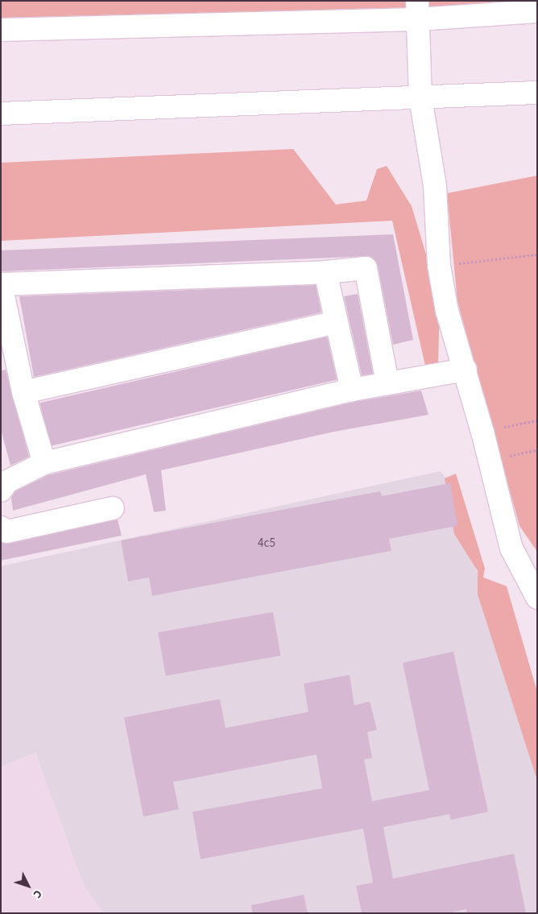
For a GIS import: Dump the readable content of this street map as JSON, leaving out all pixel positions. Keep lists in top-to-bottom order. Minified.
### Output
{"house_numbers":["4с5"],"north":"bottom right"}
